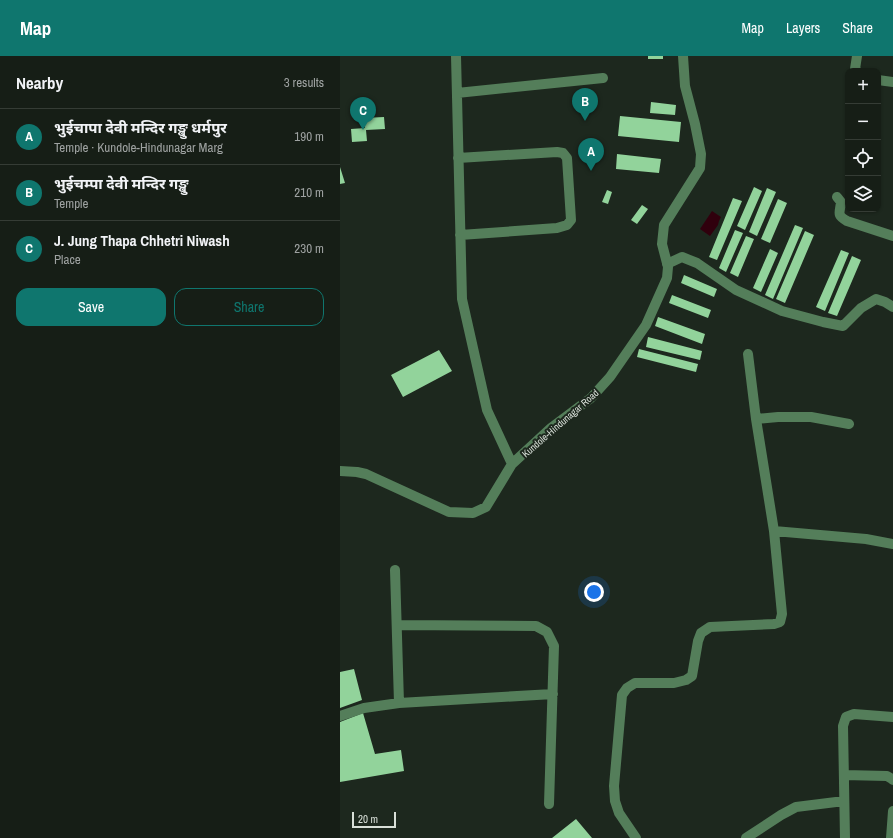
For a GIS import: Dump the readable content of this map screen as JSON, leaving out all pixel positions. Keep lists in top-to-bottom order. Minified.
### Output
{"streets":{"street":["Kundole-Hindunagar Road"]},"scale_bar":"20 m","page":{"header":"Map","nav":["Map","Layers","Share"],"heading":["Nearby","3 results"],"map_buttons":["+","−"],"pins":["B","C","A"],"list":[{"mark":"A","name":"भुईचापा देवी मन्दिर गङ्खु धर्मपुर","note":"Temple · Kundole-Hindunagar Marg","value":"190 m"},{"mark":"B","name":"भुईचम्पा देवी मन्दिर गङ्खु","note":"Temple","value":"210 m"},{"mark":"C","name":"J. Jung Thapa Chhetri Niwash","note":"Place","value":"230 m"}],"buttons":["Save","Share"],"scale":"20 m"}}
